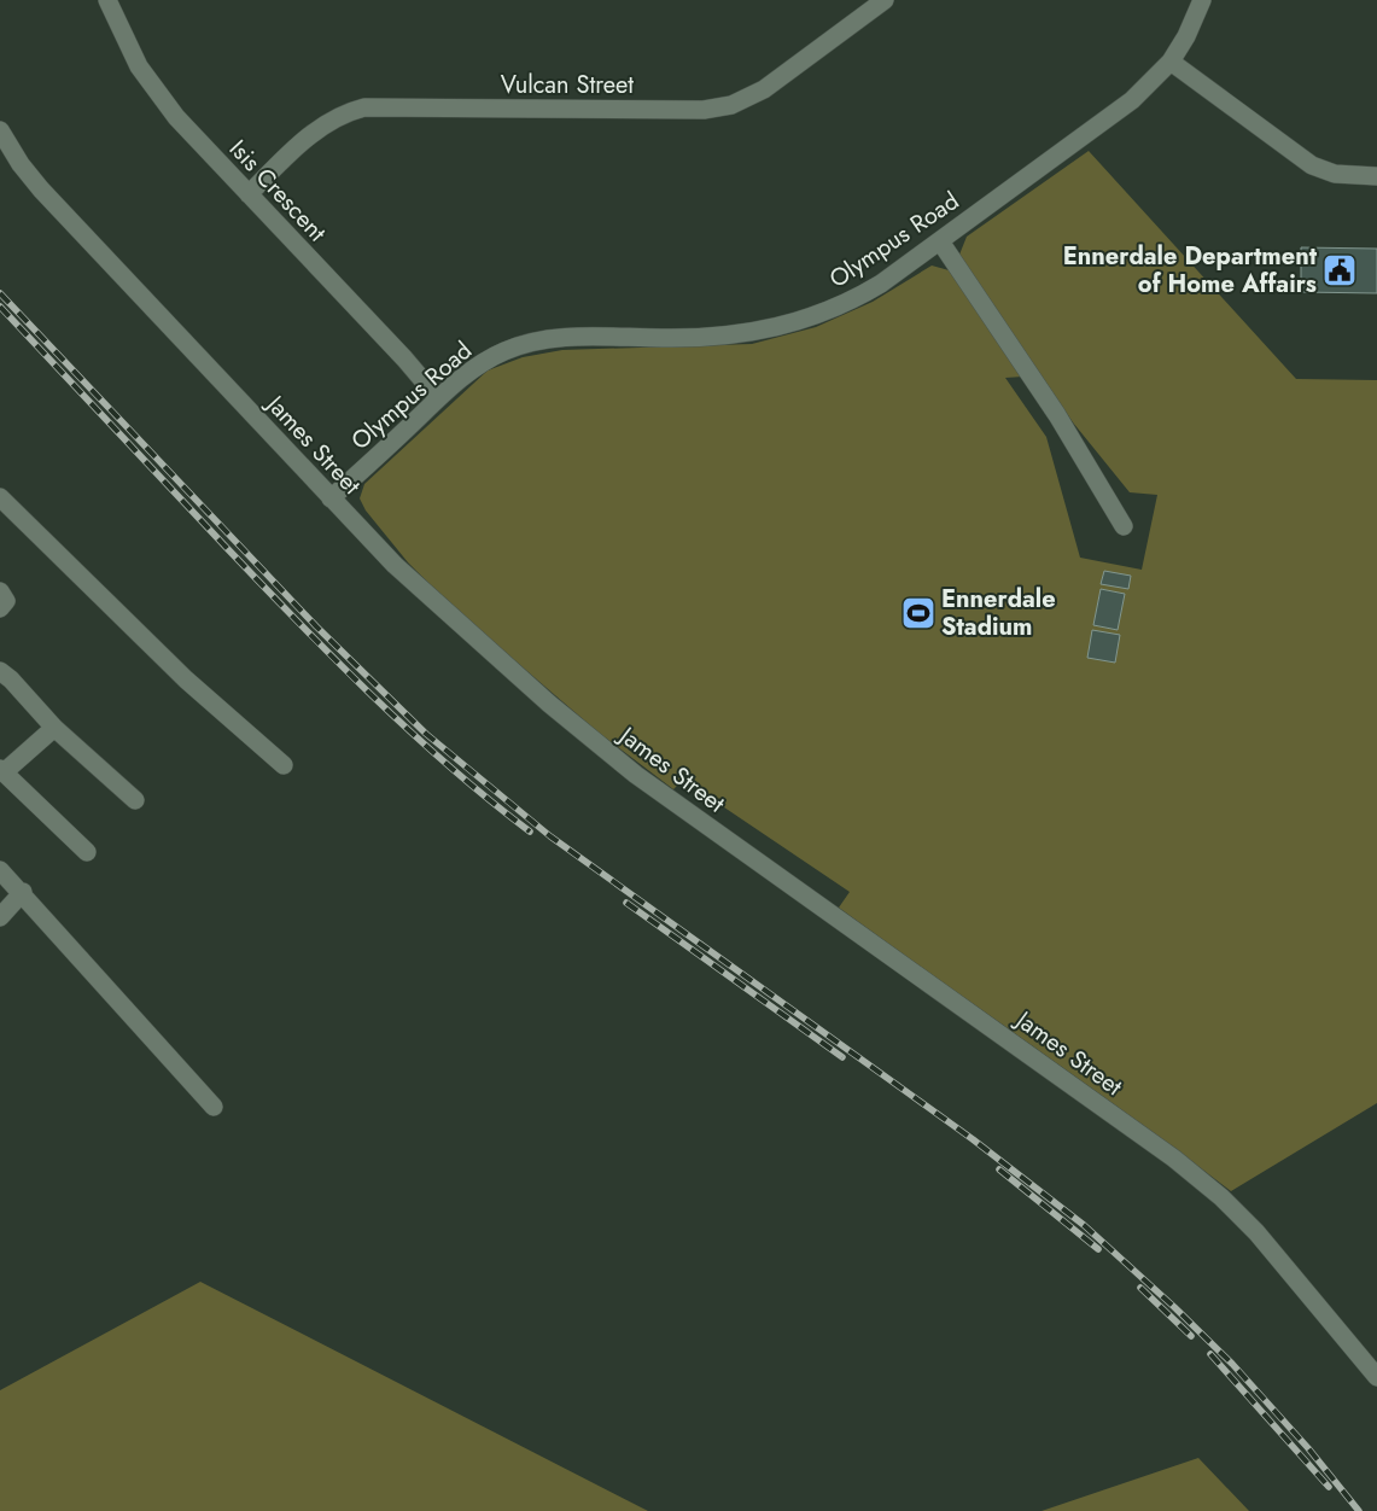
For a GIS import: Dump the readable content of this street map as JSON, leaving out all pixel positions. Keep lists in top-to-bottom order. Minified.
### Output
{"streets":{"street":["Vulcan Street","Isis Crescent","Olympus Road","James Street"]},"crossings":[["Vulcan Street","Isis Crescent"],["Isis Crescent","Olympus Road"],["Olympus Road","James Street"]],"places":{"public building":["Ennerdale Department of Home Affairs"],"sports":["Ennerdale Stadium"]}}
